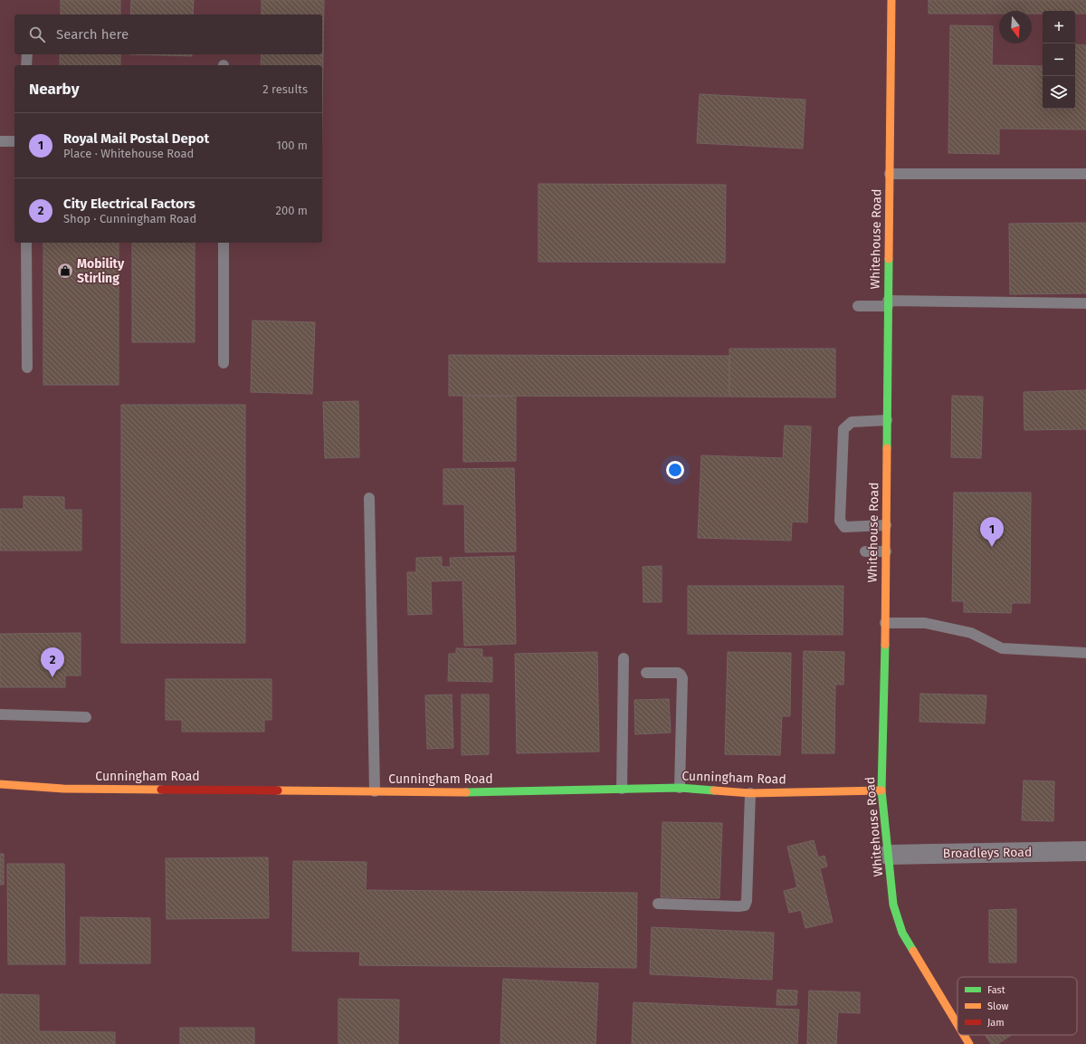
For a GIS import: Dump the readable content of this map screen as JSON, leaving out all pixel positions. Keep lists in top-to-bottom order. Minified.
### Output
{"streets":{"street":["Whitehouse Road","Cunningham Road","Broadleys Road"]},"crossings":[["Whitehouse Road","Cunningham Road"],["Whitehouse Road","Broadleys Road"]],"places":{"shop":["Mobility Stirling"]},"legend":["Fast","Slow","Jam"],"north":"bottom","page":{"map_buttons":["+","−"],"search":"Search here","heading":["Nearby","2 results"],"list":[{"mark":"1","name":"Royal Mail Postal Depot","note":"Place · Whitehouse Road","value":"100 m"},{"mark":"2","name":"City Electrical Factors","note":"Shop · Cunningham Road","value":"200 m"}],"pins":["1","2"]}}
